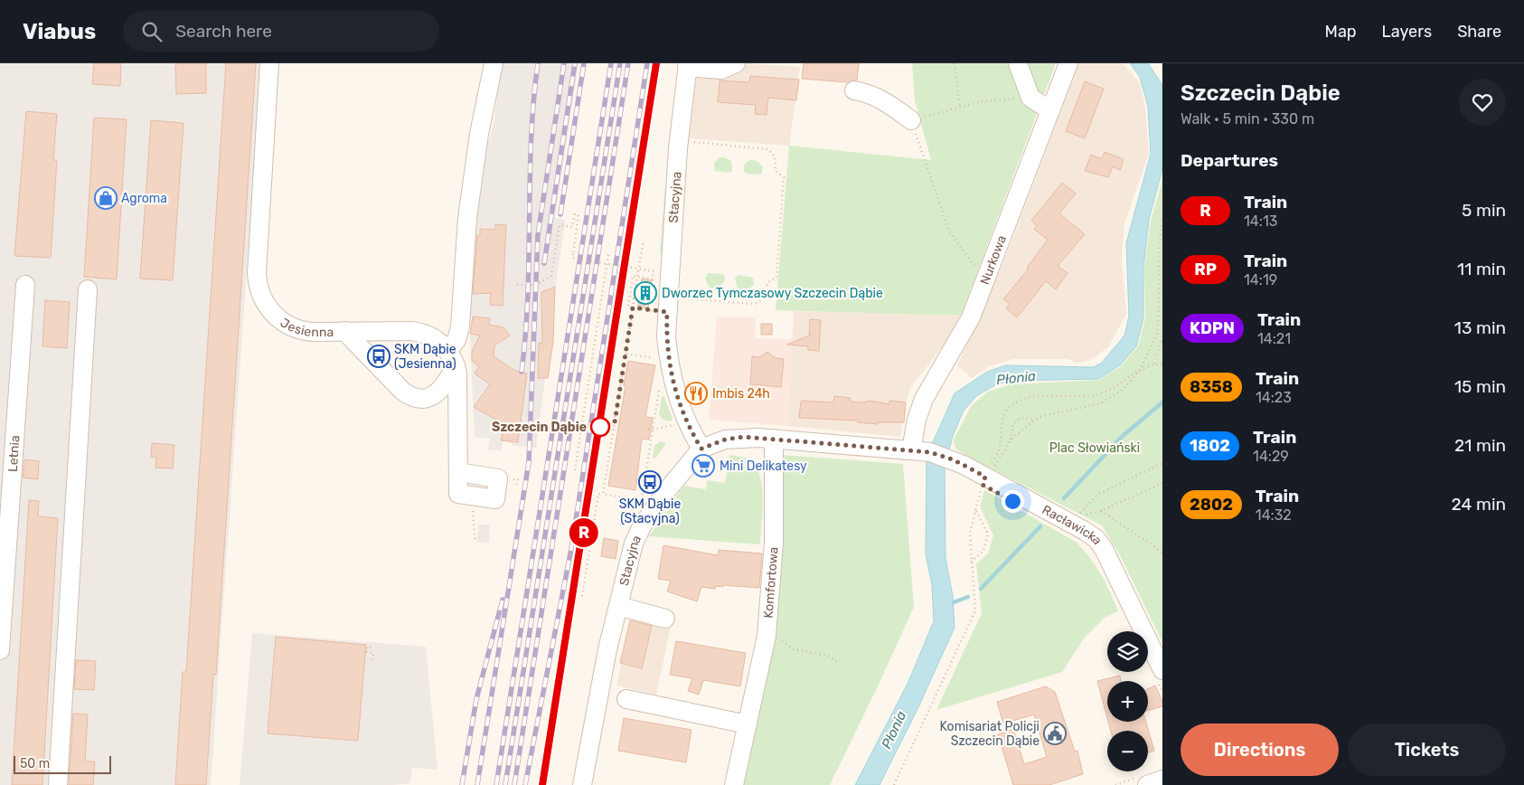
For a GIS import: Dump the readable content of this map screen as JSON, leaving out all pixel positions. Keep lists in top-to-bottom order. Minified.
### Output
{"streets":{"street":["Stacyjna","Nurkowa","Jesienna","Letnia","Racławicka","Komfortowa"]},"crossings":[["Stacyjna","Racławicka"],["Nurkowa","Racławicka"],["Racławicka","Komfortowa"]],"water":["Płonia"],"parks":["Plac Słowiański"],"places":{"shop":["Agroma"],"building":["Dworzec Tymczasowy Szczecin Dąbie"],"bus stop":["SKM Dąbie (Jesienna)","SKM Dąbie (Stacyjna)"],"restaurant":["Imbis 24h"],"other":["Szczecin Dąbie"],"supermarket":["Mini Delikatesy"],"public building":["Komisariat Policji Szczecin Dąbie"]},"scale_bar":"50 m","page":{"header":"Viabus","search":"Search here","nav":["Map","Layers","Share"],"on_map":"R","heading":[["Szczecin Dąbie","Walk · 5 min · 330 m"],"Departures"],"list":[{"mark":"R","name":"Train","note":"14:13","value":"5 min"},{"mark":"RP","name":"Train","note":"14:19","value":"11 min"},{"mark":"KDPN","name":"Train","note":"14:21","value":"13 min"},{"mark":"8358","name":"Train","note":"14:23","value":"15 min"},{"mark":"1802","name":"Train","note":"14:29","value":"21 min"},{"mark":"2802","name":"Train","note":"14:32","value":"24 min"}],"map_buttons":["+","−"],"buttons":["Directions","Tickets"],"scale":"50 m"}}
